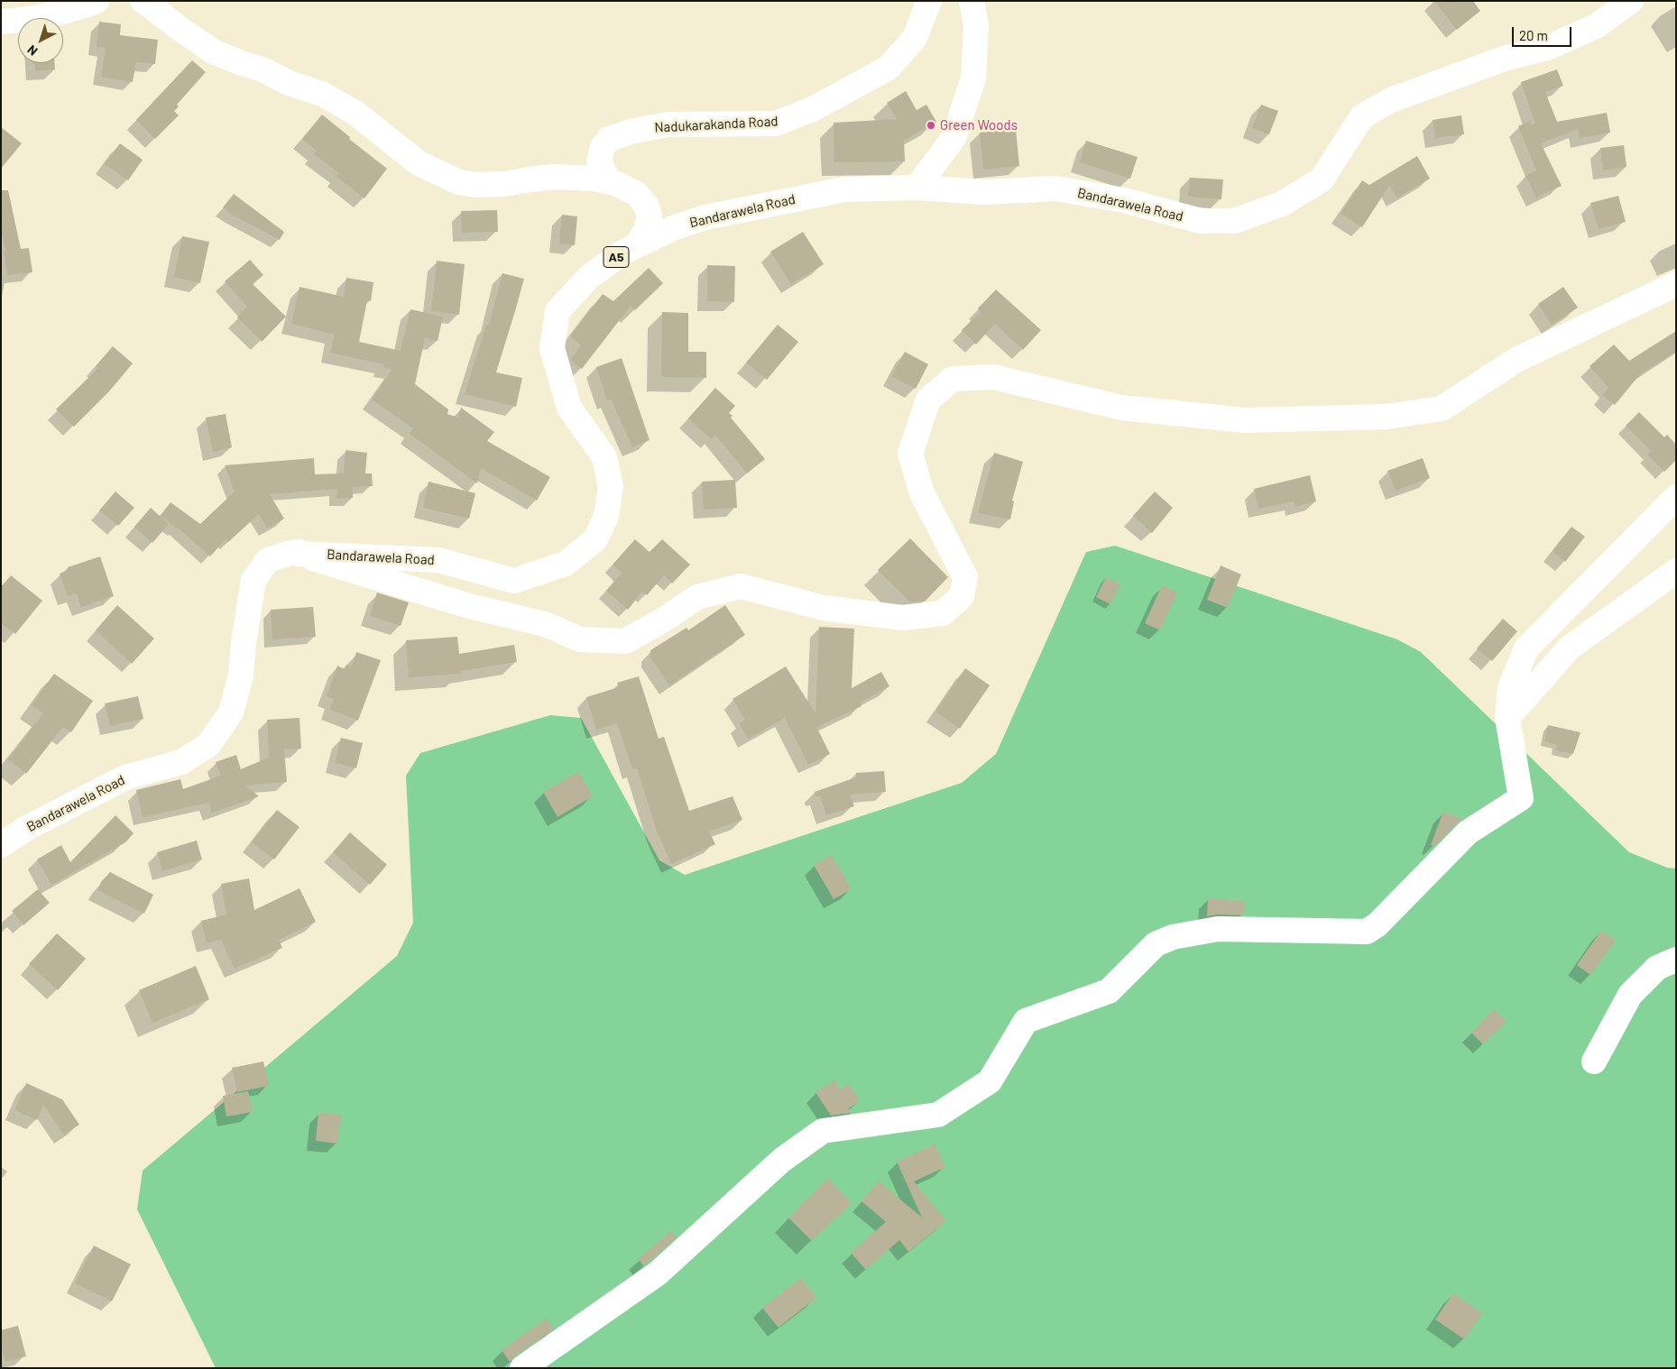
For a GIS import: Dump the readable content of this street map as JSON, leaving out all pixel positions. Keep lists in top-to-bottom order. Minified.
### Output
{"streets":{"main road":["Nadukarakanda Road","Bandarawela Road","A5"]},"places":["Green Woods"],"scale_bar":"20 m","north":"bottom left"}
